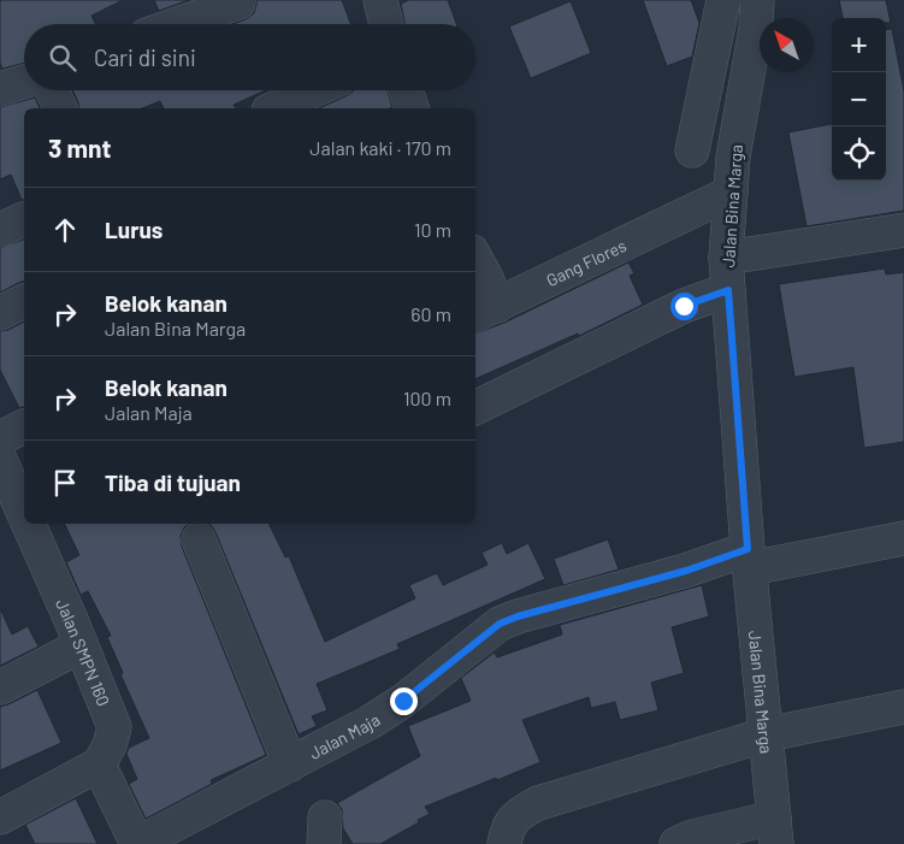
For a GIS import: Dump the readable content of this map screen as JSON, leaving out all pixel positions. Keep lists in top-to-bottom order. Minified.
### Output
{"streets":{"street":["Jalan Bina Marga","Gang Flores","Jalan SMPN 160","Jalan Maja"]},"crossings":[["Jalan Bina Marga","Gang Flores"],["Jalan Bina Marga","Jalan Maja"]],"north":"top left","page":{"map_buttons":["+","−"],"search":"Cari di sini","heading":["3 mnt","Jalan kaki · 170 m"],"list":[["Lurus","10 m"],["Belok kanan","Jalan Bina Marga","60 m"],["Belok kanan","Jalan Maja","100 m"],"Tiba di tujuan"]}}
